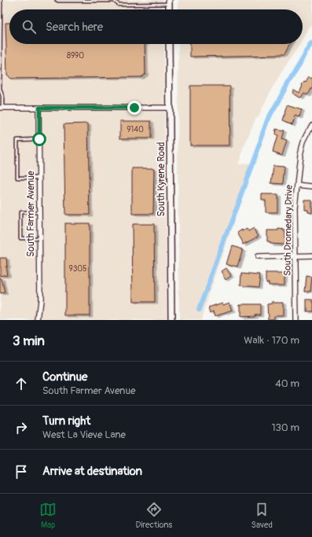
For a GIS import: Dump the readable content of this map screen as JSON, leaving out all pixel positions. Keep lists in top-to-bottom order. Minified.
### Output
{"streets":{"main road":["South Kyrene Road"],"street":["South Farmer Avenue","South Dromedary Drive"]},"house_numbers":["8990","9140","9305"],"page":{"search":"Search here","heading":["3 min","Walk · 170 m"],"list":[["Continue","South Farmer Avenue","40 m"],["Turn right","West La Vieve Lane","130 m"],"Arrive at destination"],"nav":["Map","Directions","Saved"]}}
